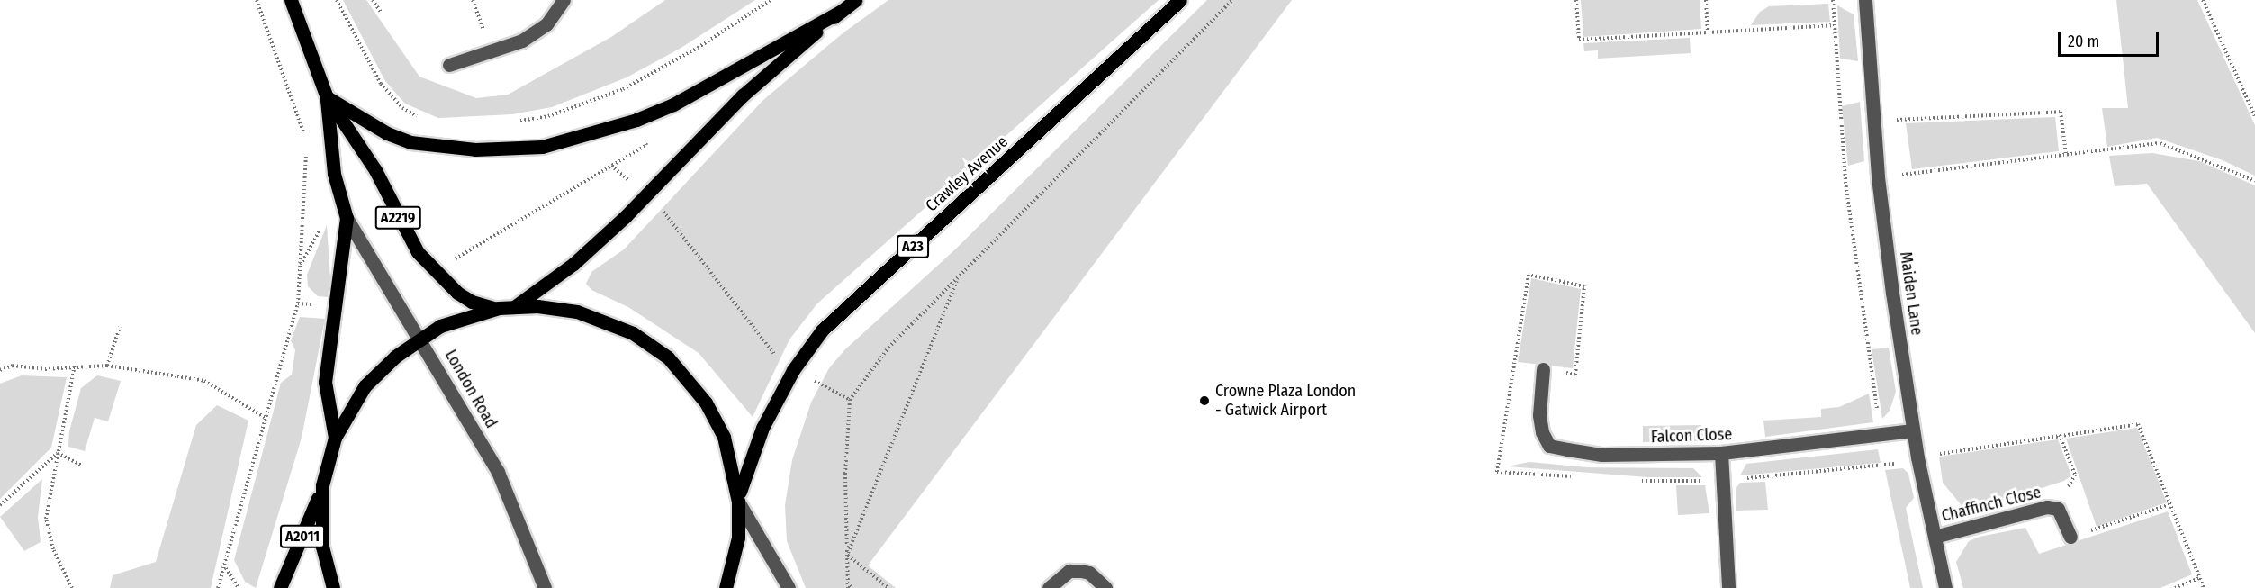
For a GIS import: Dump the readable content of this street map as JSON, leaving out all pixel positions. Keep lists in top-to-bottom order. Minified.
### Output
{"streets":{"main road":["Crawley Avenue","A2219","A23","London Road","A2011"],"street":["Maiden Lane","Falcon Close","Chaffinch Close"]},"crossings":[["Maiden Lane","Falcon Close"],["Maiden Lane","Chaffinch Close"]],"places":["Crowne Plaza London - Gatwick Airport"],"scale_bar":"20 m"}
